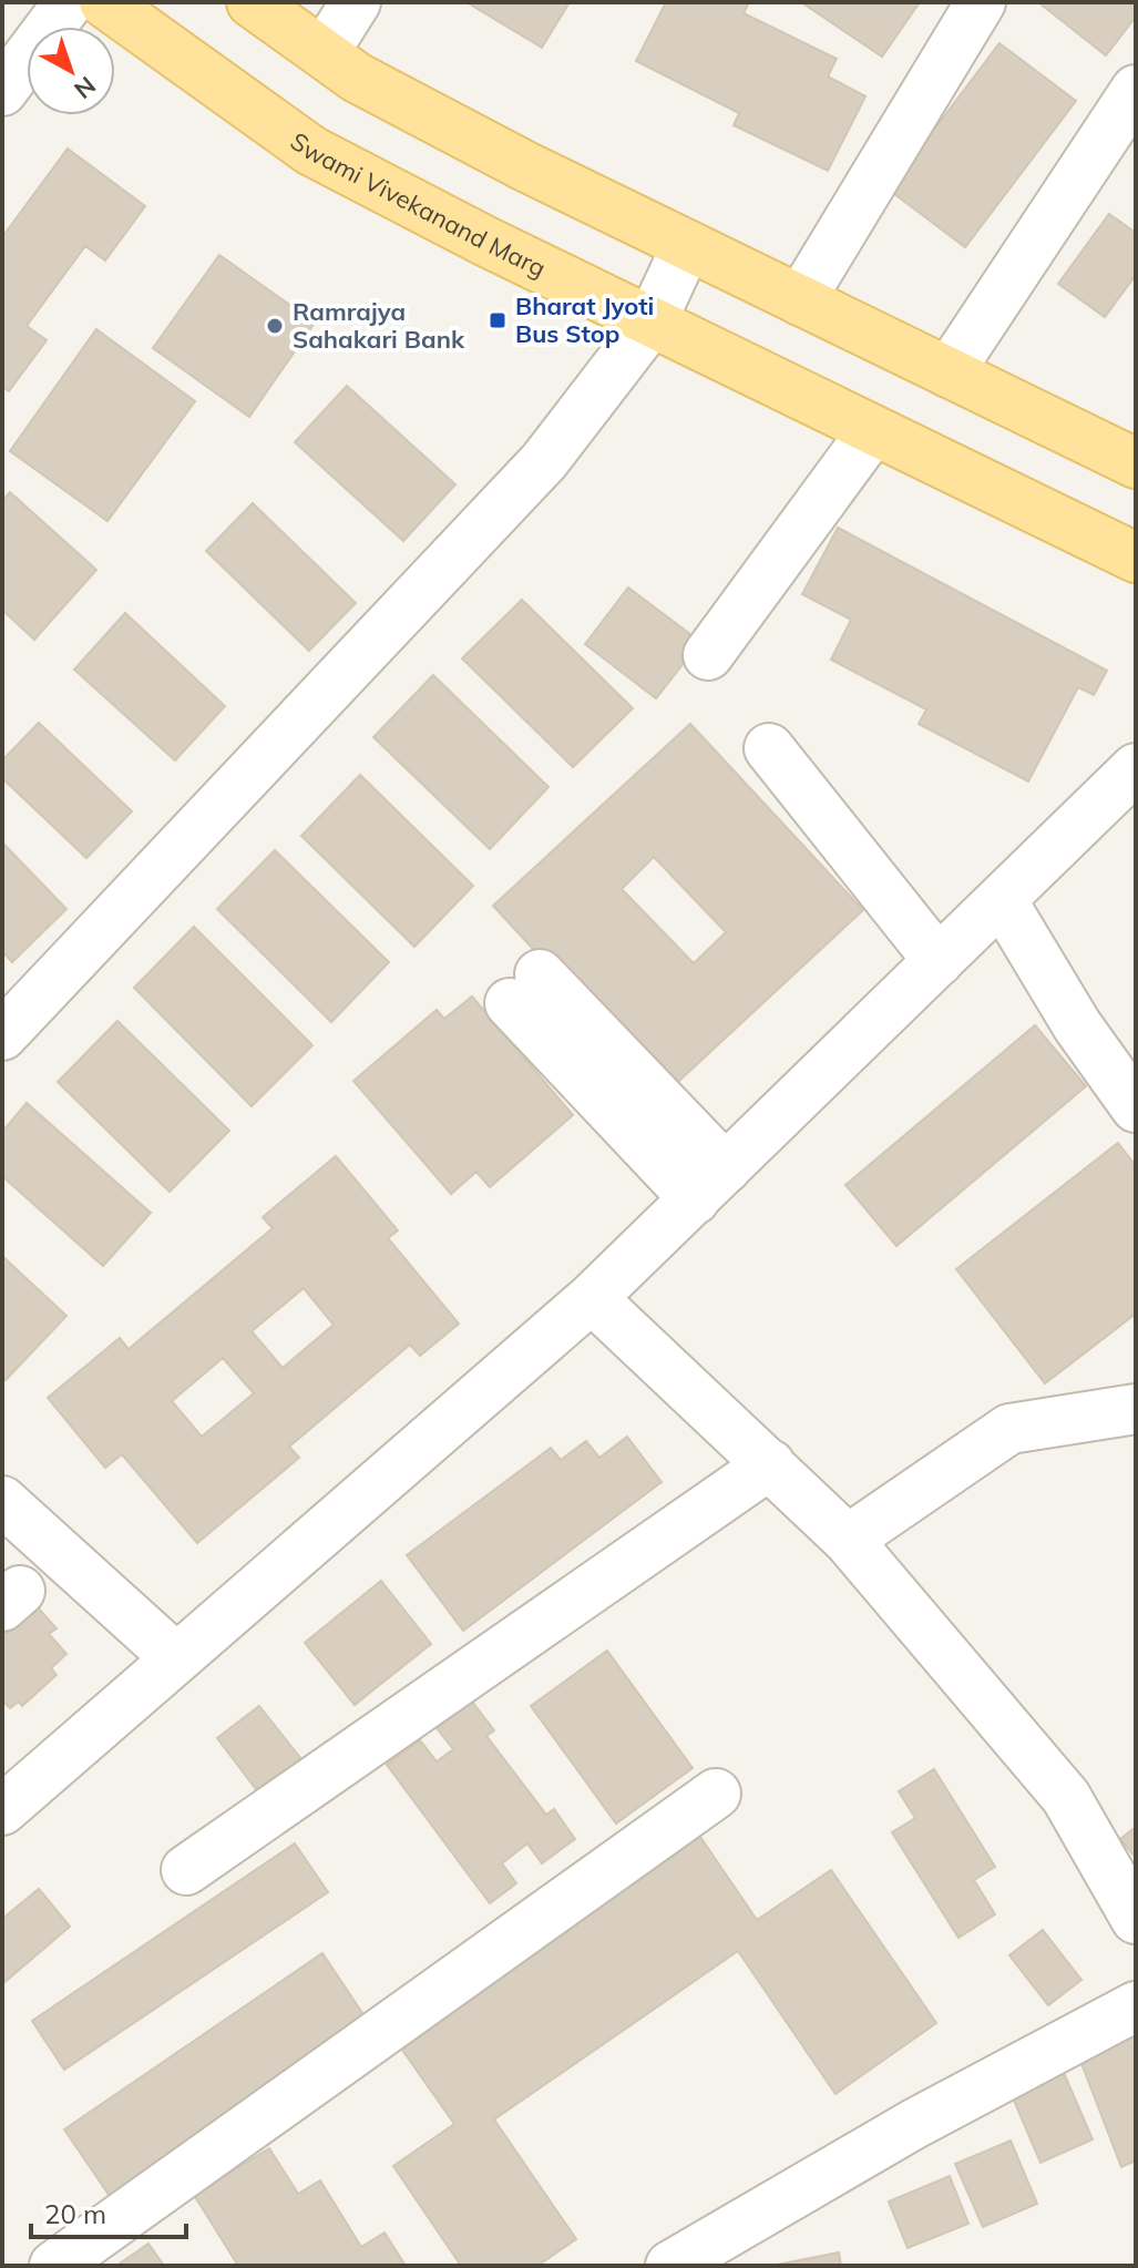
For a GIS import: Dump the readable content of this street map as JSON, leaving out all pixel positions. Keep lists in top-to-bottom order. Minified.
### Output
{"streets":{"main road":["Swami Vivekanand Marg"]},"places":{"transit":["Bharat Jyoti Bus Stop"],"other":["Ramrajya Sahakari Bank"]},"scale_bar":"20 m","north":"bottom right"}
